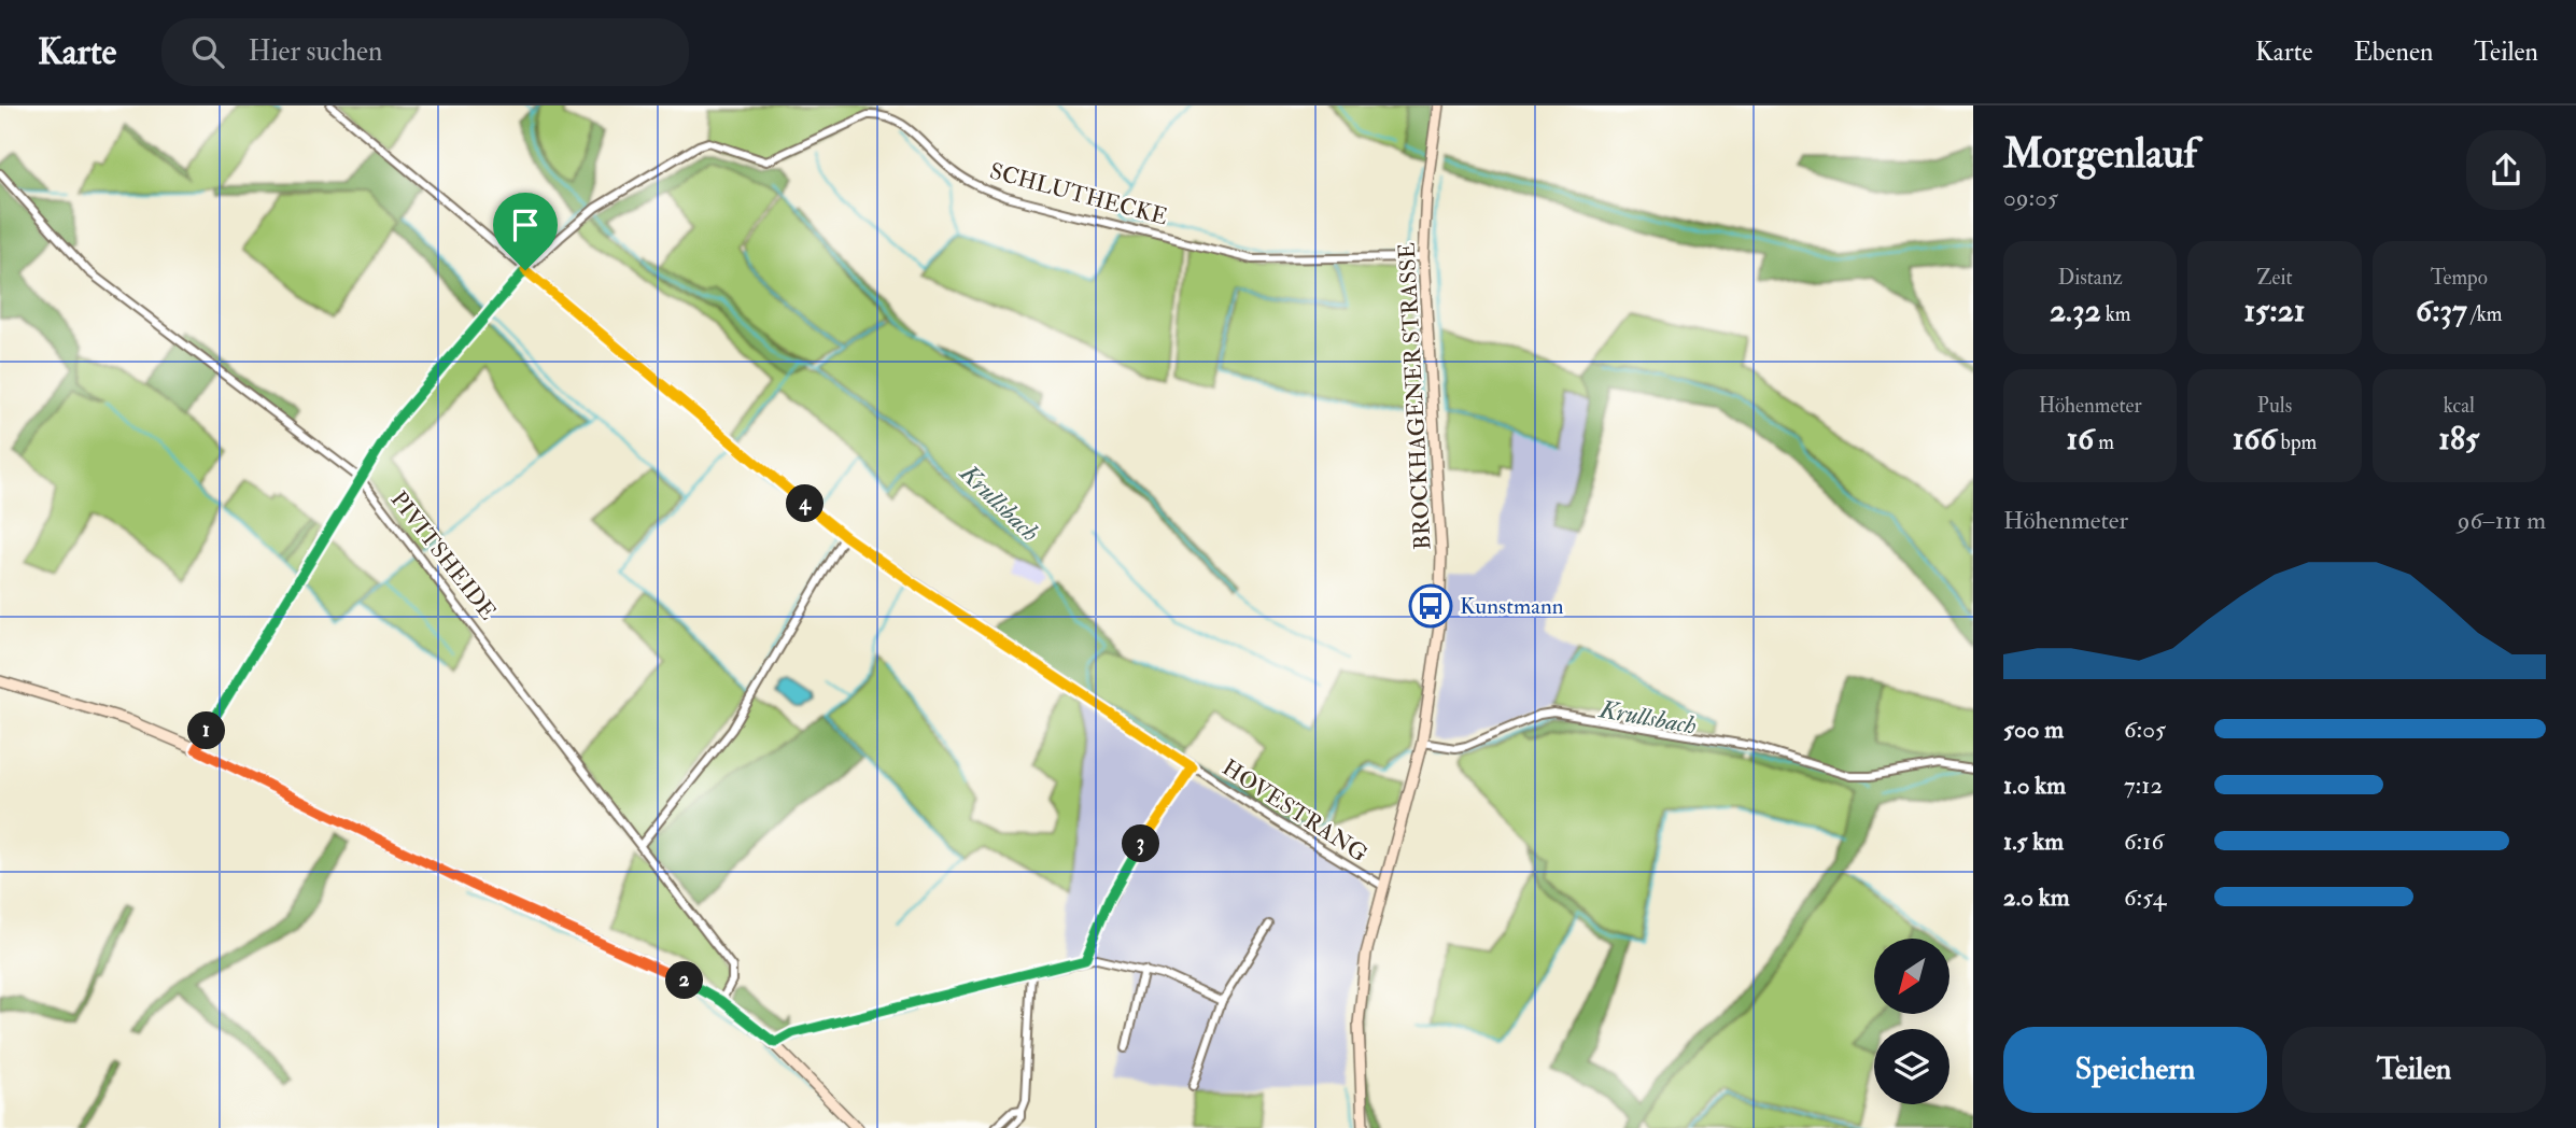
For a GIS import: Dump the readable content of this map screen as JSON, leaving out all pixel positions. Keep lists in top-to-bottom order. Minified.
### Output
{"streets":{"main road":["BROCKHAGENER STRASSE"],"street":["SCHLUTHECKE","PIVITSHEIDE","HOVESTRANG"]},"crossings":[["SCHLUTHECKE","BROCKHAGENER STRASSE"],["SCHLUTHECKE","PIVITSHEIDE"],["SCHLUTHECKE","HOVESTRANG"],["BROCKHAGENER STRASSE","HOVESTRANG"]],"water":["Krullsbach"],"places":{"bus stop":["Kunstmann"]},"north":"bottom left","page":{"header":"Karte","search":"Hier suchen","nav":["Karte","Ebenen","Teilen"],"heading":["Morgenlauf","09:05"],"stats":[["Distanz","2.32 km"],["Zeit","15:21"],["Tempo","6:37 /km"],["Höhenmeter","16 m"],["Puls","166 bpm"],["kcal","185"]],"pins":["4","1","3","2"],"chart":["Höhenmeter","96–111 m"],"list":[{"name":"500 m","note":"6:05"},{"name":"1.0 km","note":"7:12"},{"name":"1.5 km","note":"6:16"},{"name":"2.0 km","note":"6:54"}],"buttons":["Speichern","Teilen"]}}
